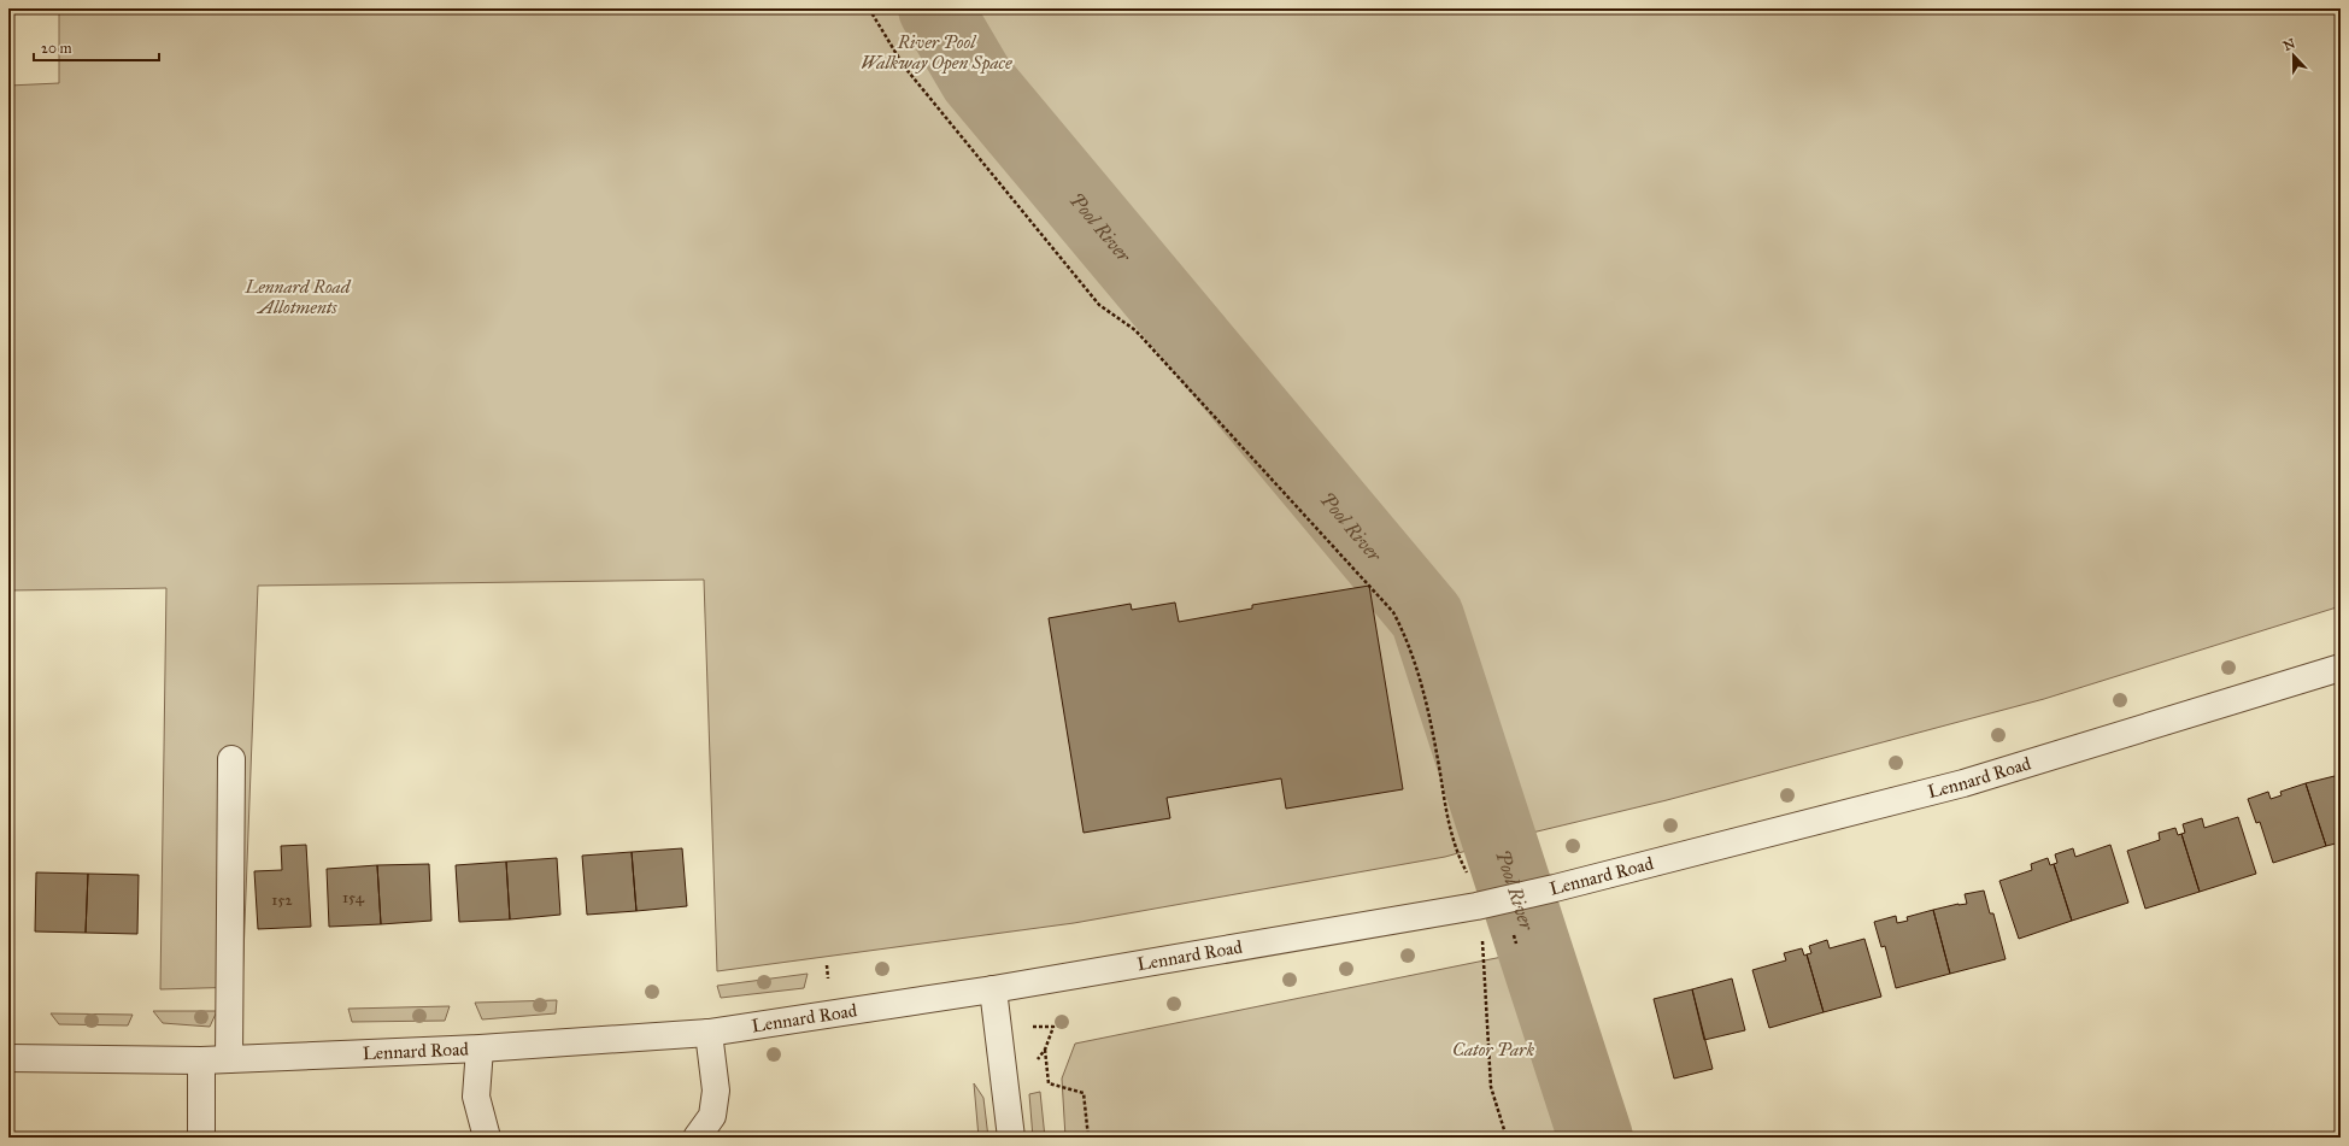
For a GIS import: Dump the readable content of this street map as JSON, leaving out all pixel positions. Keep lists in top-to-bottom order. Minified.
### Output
{"streets":{"street":["Lennard Road"]},"water":["Pool River"],"parks":["River Pool Walkway Open Space","Lennard Road Allotments","Cator Park"],"house_numbers":["154","152"],"scale_bar":"20 m","north":"top"}
